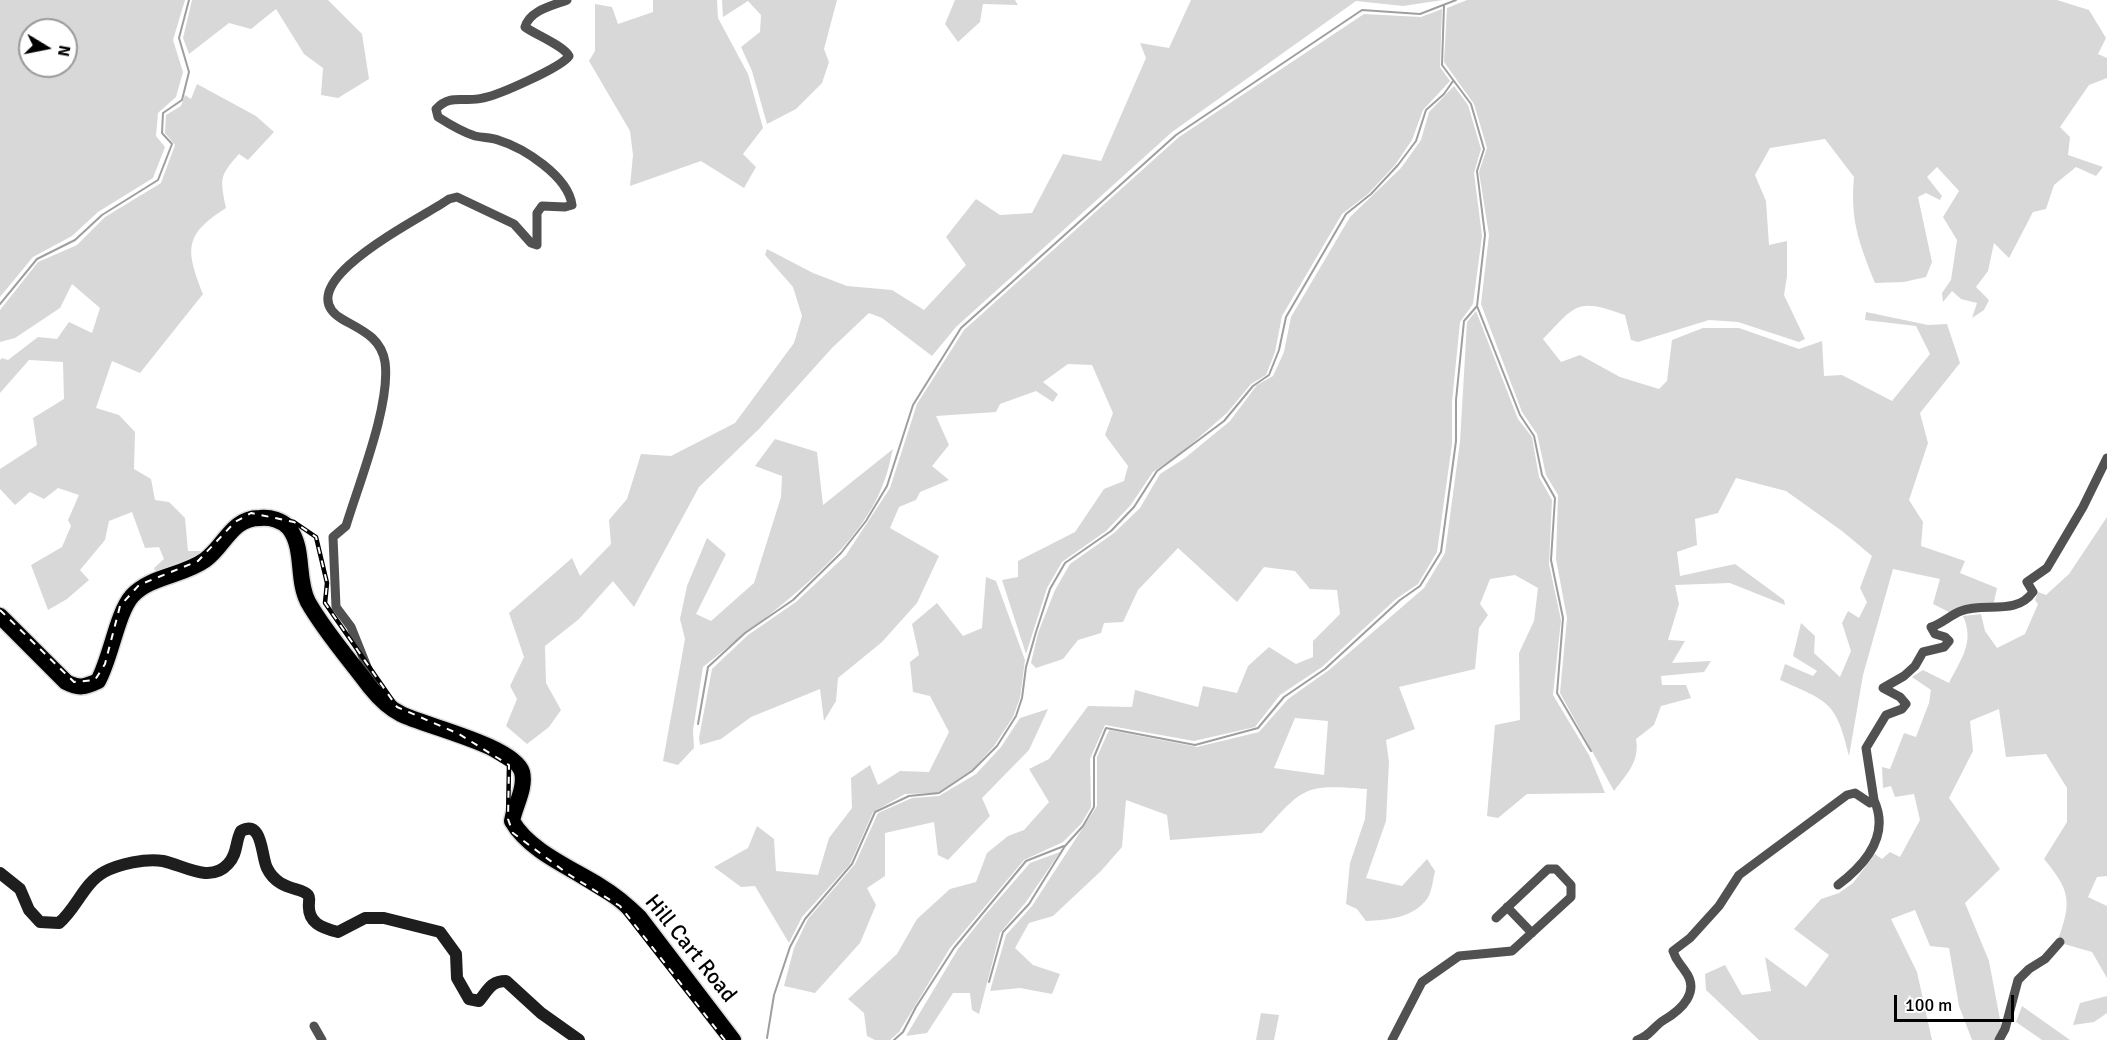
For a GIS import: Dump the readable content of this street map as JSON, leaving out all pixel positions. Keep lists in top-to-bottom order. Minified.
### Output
{"streets":{"highway":["Hill Cart Road"]},"scale_bar":"100 m","north":"right"}
